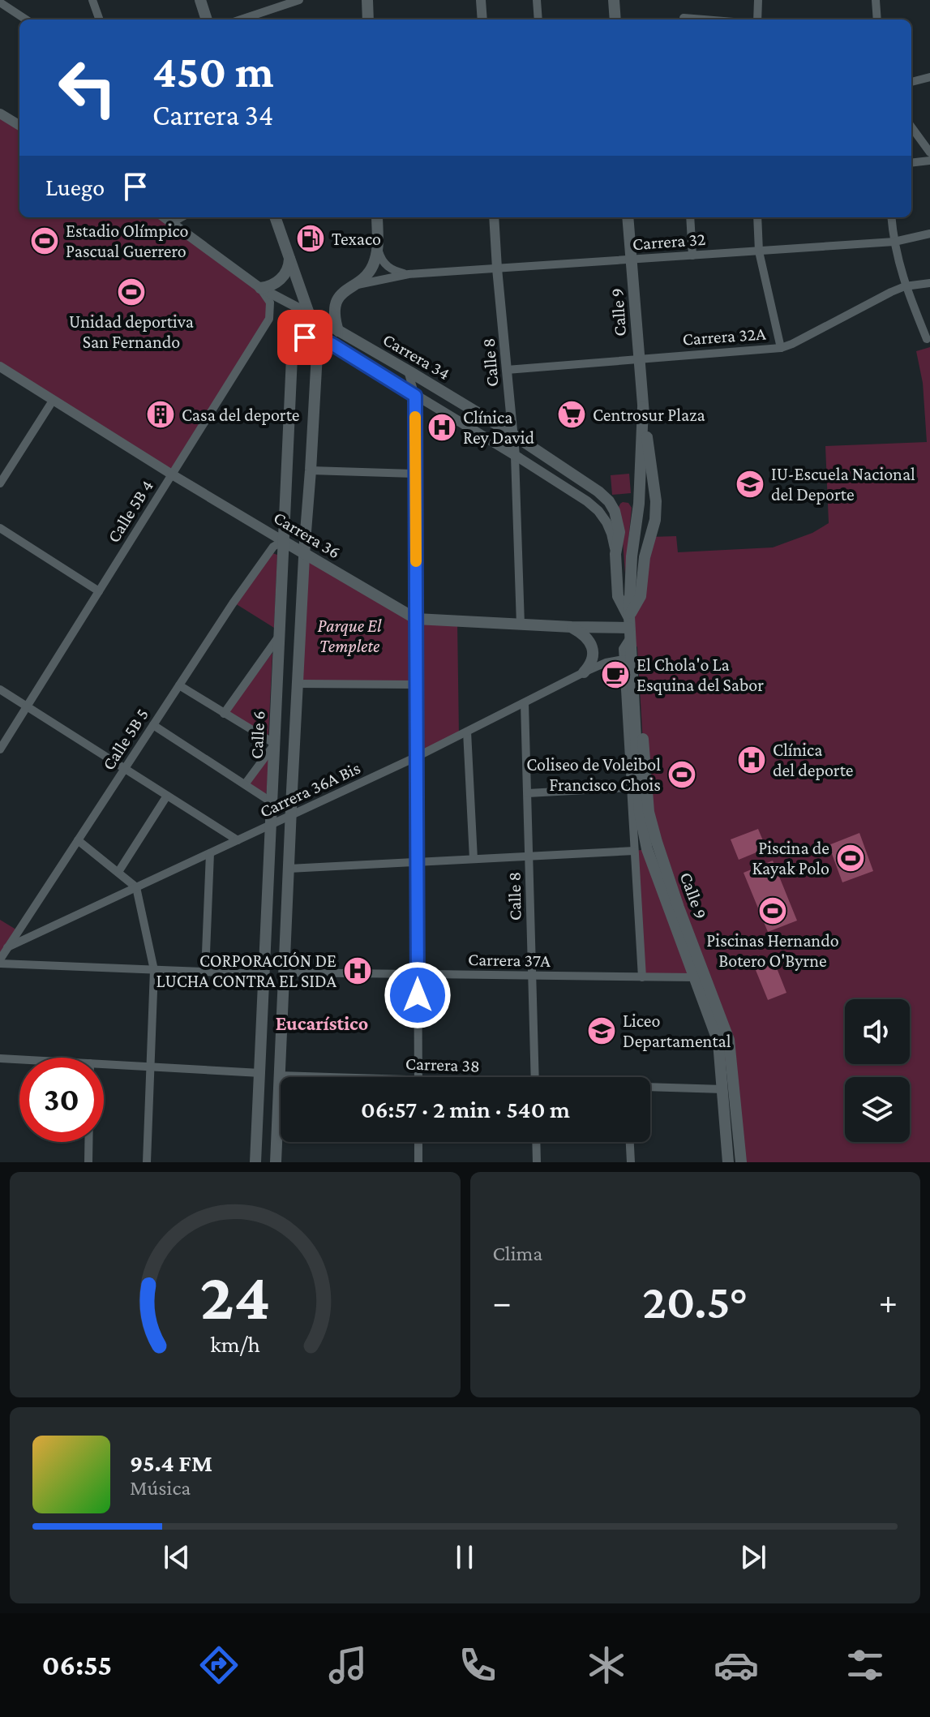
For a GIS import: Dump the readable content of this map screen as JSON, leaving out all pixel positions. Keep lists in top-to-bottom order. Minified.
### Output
{"streets":{"main road":["Calle 9","Carrera 34","Carrera 36","Calle 6"],"street":["Carrera 32","Carrera 32A","Calle 8","Calle 5B 4","Calle 5B 5","Carrera 36A Bis","Carrera 37A","Carrera 38"]},"crossings":[["Carrera 32","Calle 9"],["Carrera 32","Calle 8"],["Calle 9","Carrera 32A"],["Calle 9","Carrera 34"],["Calle 9","Carrera 36"],["Calle 9","Carrera 36A Bis"],["Calle 9","Carrera 37A"],["Calle 9","Carrera 38"],["Carrera 32A","Calle 8"],["Carrera 34","Calle 8"],["Carrera 34","Calle 5B 4"],["Carrera 34","Carrera 36"],["Carrera 34","Calle 6"],["Calle 8","Carrera 36"],["Calle 8","Carrera 36A Bis"],["Calle 8","Carrera 37A"],["Calle 5B 4","Carrera 36"],["Carrera 36","Calle 6"],["Carrera 36","Calle 5B 5"],["Calle 6","Calle 5B 5"],["Calle 6","Carrera 36A Bis"],["Calle 5B 5","Carrera 36A Bis"]],"districts":["Eucarístico"],"parks":["Parque El Templete"],"places":{"fuel station":["Texaco"],"sports":["Estadio Olímpico Pascual Guerrero","Unidad deportiva San Fernando","Coliseo de Voleibol Francisco Chois","Piscina de Kayak Polo","Piscinas Hernando Botero O'Byrne"],"building":["Casa del deporte"],"supermarket":["Centrosur Plaza"],"hospital":["Clínica Rey David","Clínica del deporte","CORPORACIÓN DE LUCHA CONTRA EL SIDA"],"school or university":["IU-Escuela Nacional del Deporte","Liceo Departamental"],"cafe":["El Chola'o La Esquina del Sabor"]},"page":{"turn":["450 m","Carrera 34"],"then":"Luego","limit":"30","trip":"06:57 · 2 min · 540 m","tile":"Clima","heat":["−","20.5°","+"],"song":["95.4 FM","Música"],"tabs":"06:55","gauge":["24","km/h"]}}
